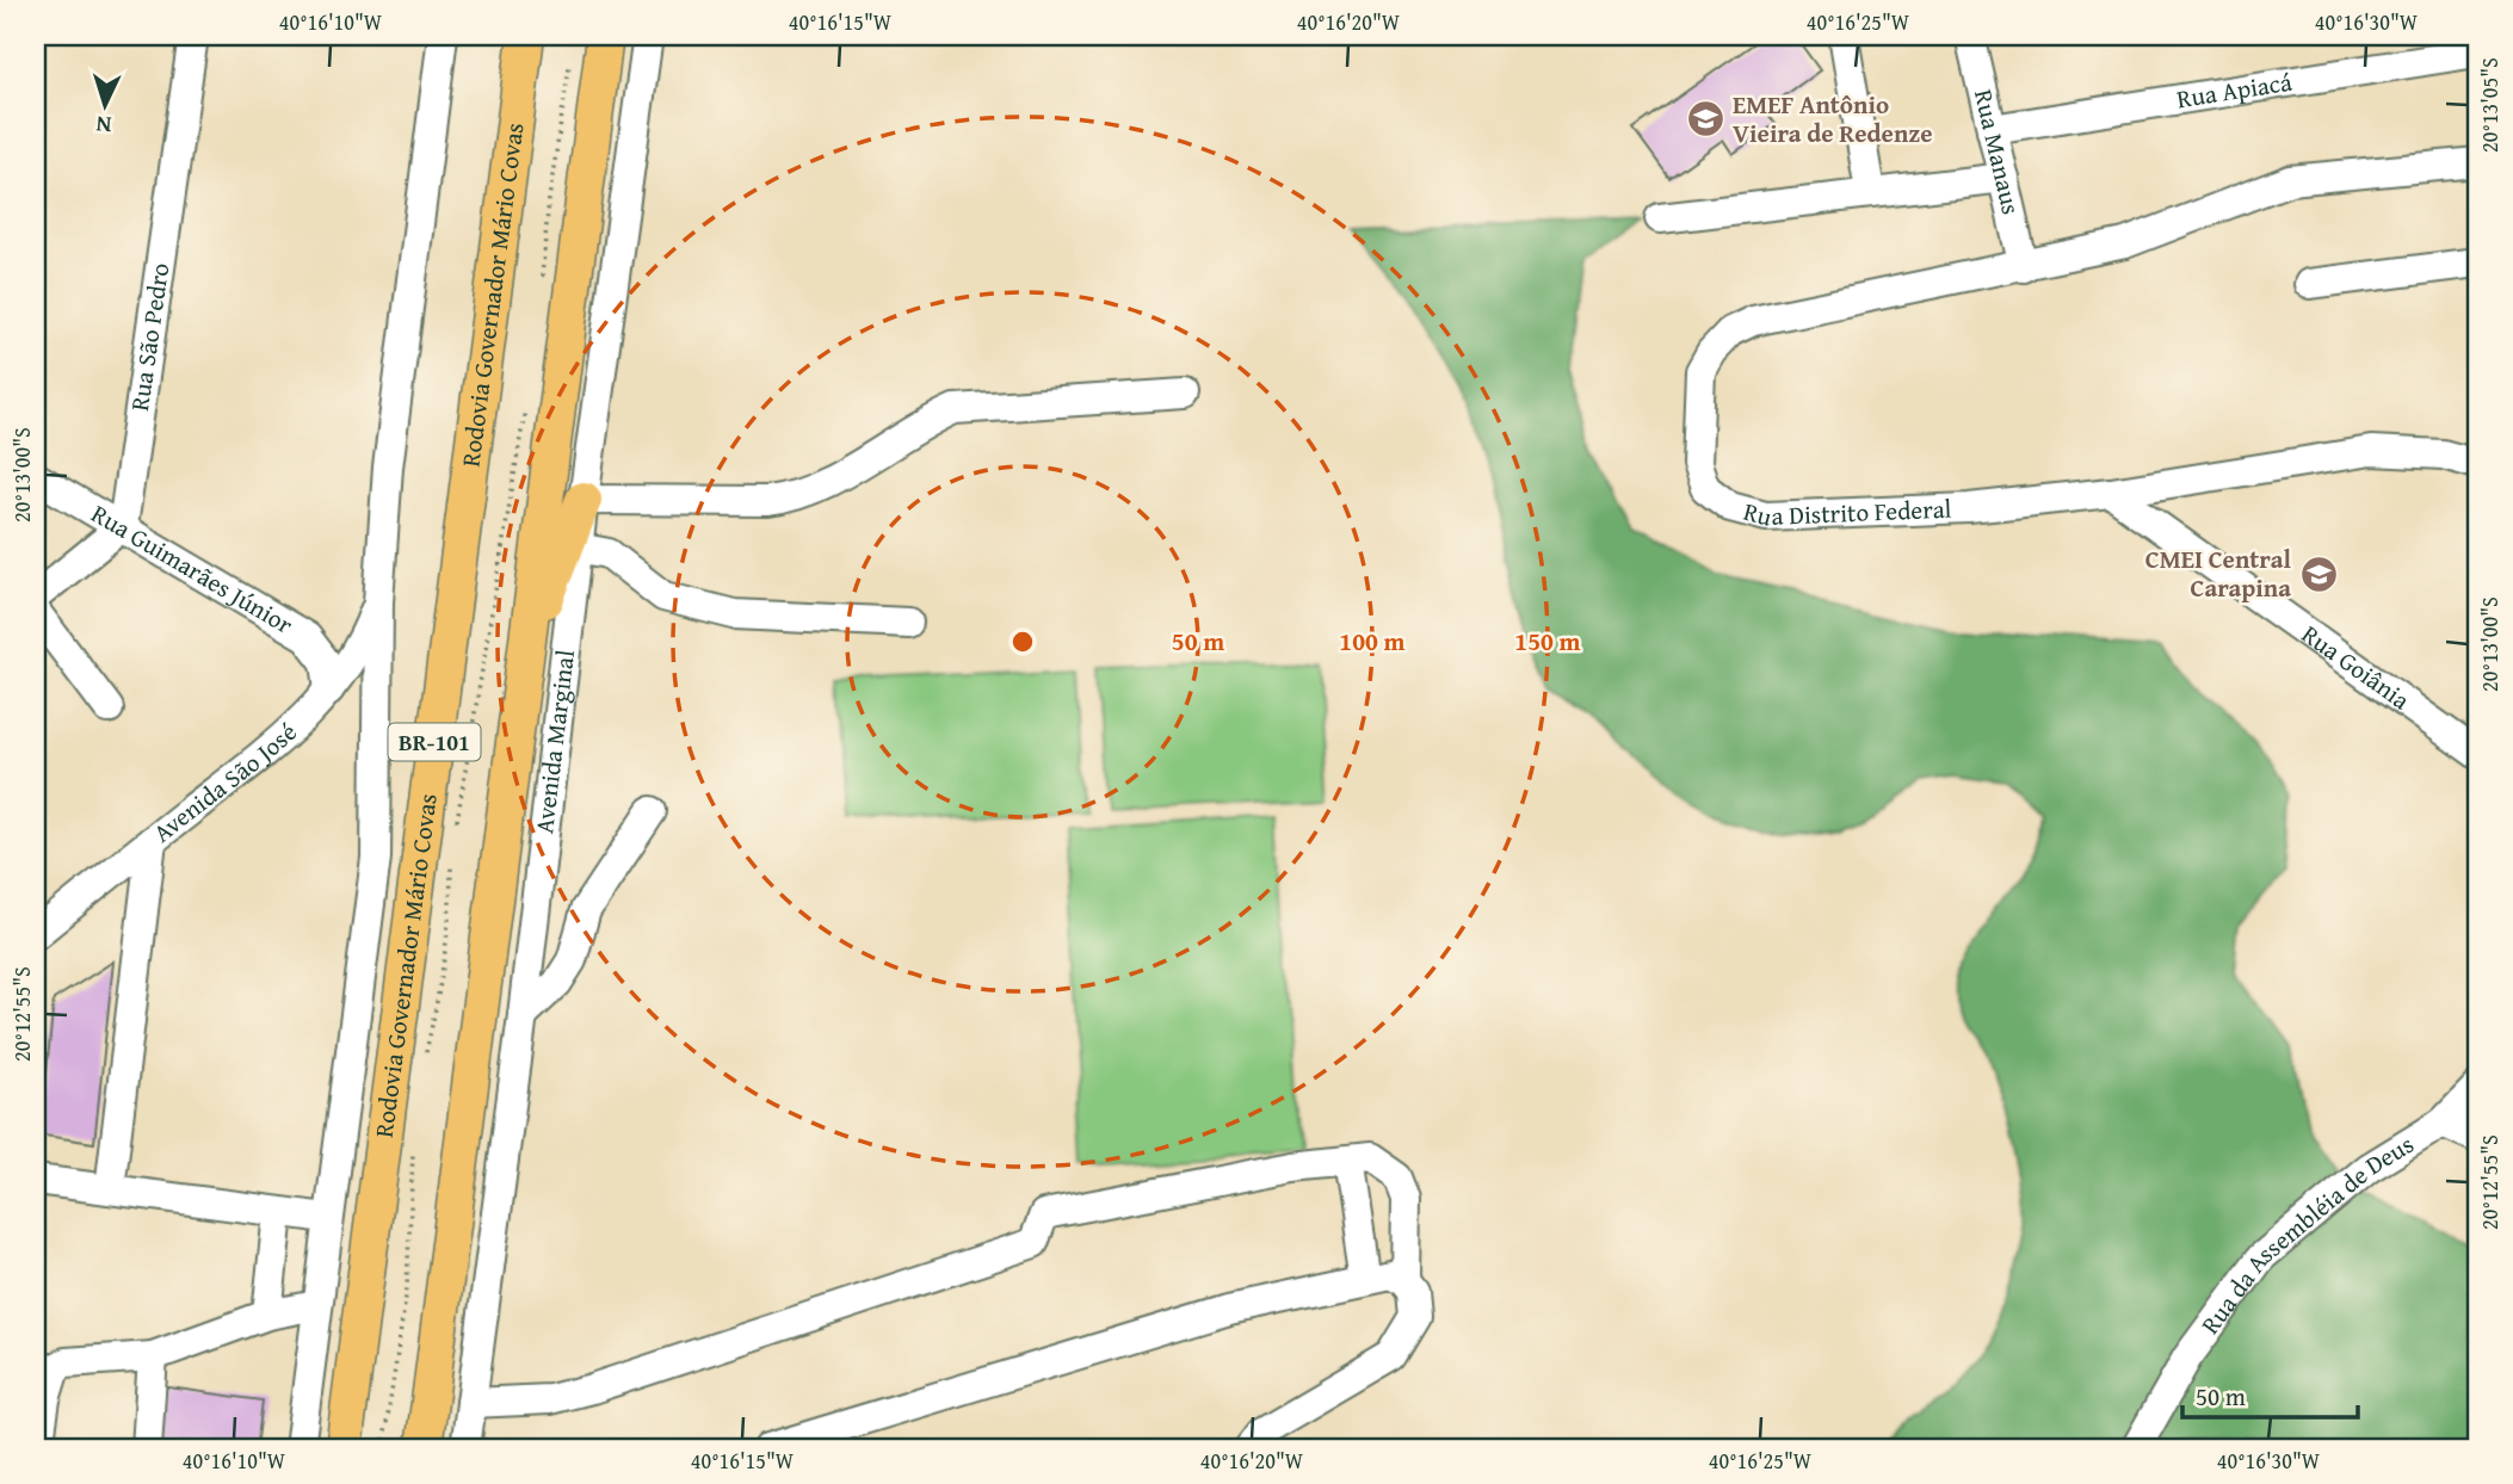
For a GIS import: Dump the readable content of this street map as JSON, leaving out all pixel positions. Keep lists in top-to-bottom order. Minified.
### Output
{"streets":{"main road":["Rodovia Governador Mário Covas","BR-101"],"street":["Rua Apiacá","Rua Manaus","Rua São Pedro","Rua Distrito Federal","Rua Guimarães Júnior","Rua Goiânia","Avenida Marginal","Avenida São José","Rua da Assembléia de Deus"]},"crossings":[["Rua Apiacá","Rua Manaus"],["Rua Manaus","Rua Distrito Federal"],["Rua São Pedro","Rua Guimarães Júnior"],["Rua Distrito Federal","Rua Goiânia"],["Rua Guimarães Júnior","Avenida São José"]],"places":{"school or university":["EMEF Antônio Vieira de Redenze","CMEI Central Carapina"]},"scale_bar":"50 m","north":"bottom","coordinates":["40°16'10\"W","40°16'15\"W","40°16'20\"W","40°16'25\"W","40°16'30\"W","20°13'05\"S","20°13'00\"S","20°12'55\"S"],"rings":["50 m","100 m","150 m"]}
